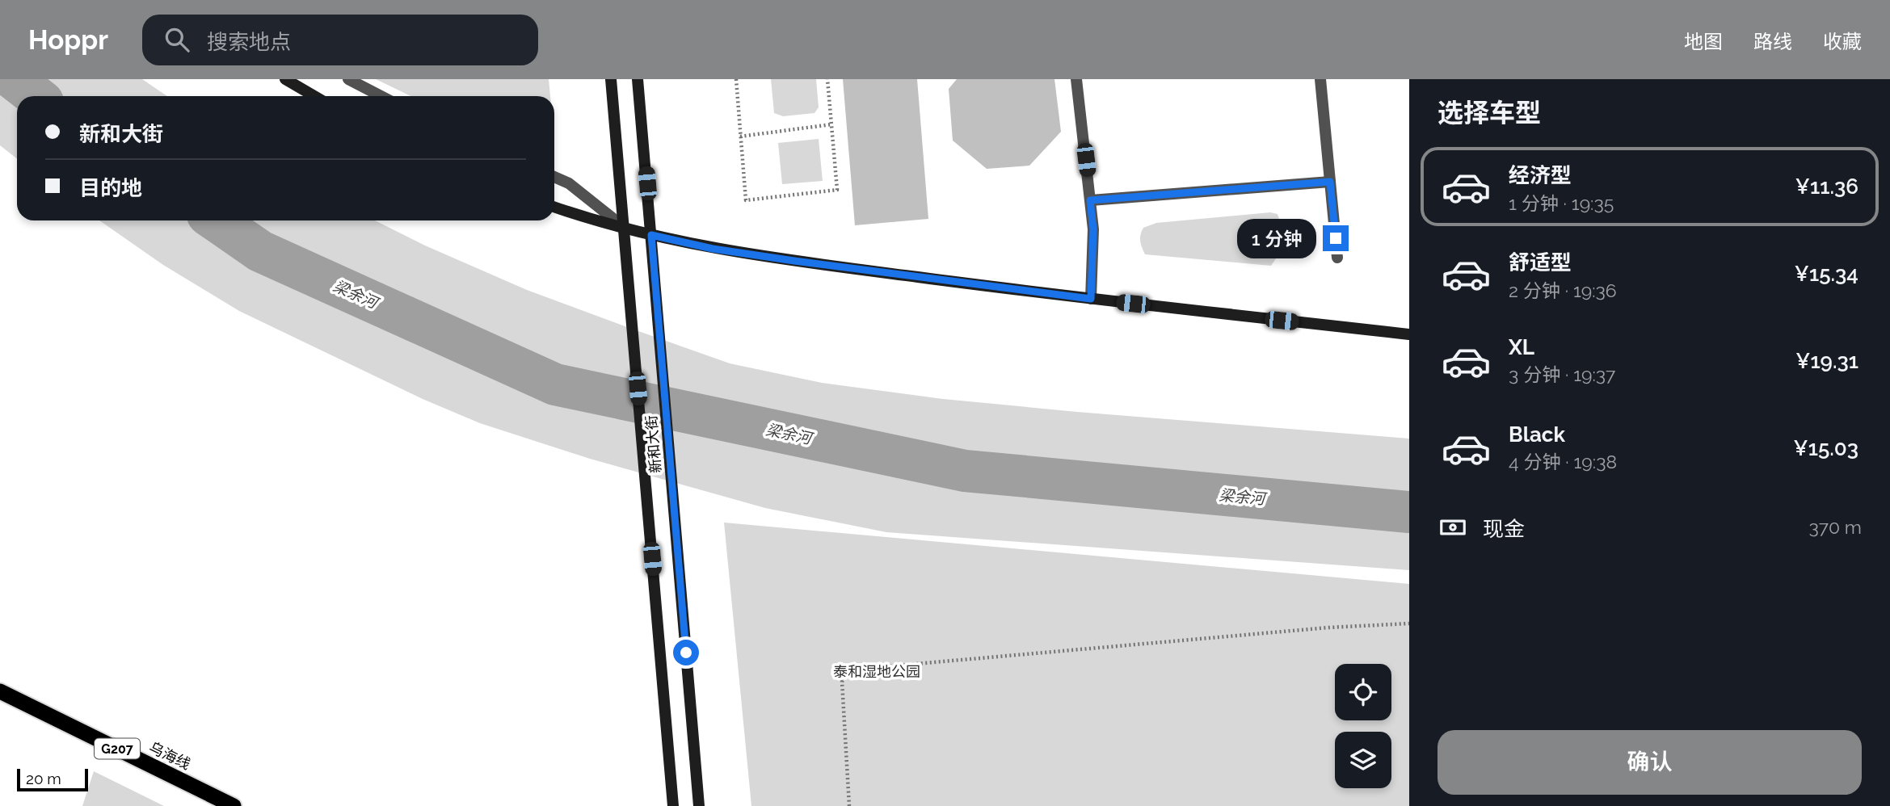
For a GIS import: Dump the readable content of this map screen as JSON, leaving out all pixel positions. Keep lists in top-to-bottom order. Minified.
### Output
{"streets":{"highway":["G207","乌海线"],"main road":["新和大街"]},"water":["梁余河"],"parks":["泰和湿地公园"],"scale_bar":"20 m","page":{"header":"Hoppr","search":"搜索地点","nav":["地图","路线","收藏"],"heading":"选择车型","banner":["新和大街","目的地"],"list":[{"name":"经济型","note":"1 分钟 · 19:35","value":"¥11.36"},{"name":"舒适型","note":"2 分钟 · 19:36","value":"¥15.34"},{"name":"XL","note":"3 分钟 · 19:37","value":"¥19.31"},{"name":"Black","note":"4 分钟 · 19:38","value":"¥15.03"}],"bubble":"1 分钟","pay":["现金","370 m"],"buttons":"确认","scale":"20 m"}}
